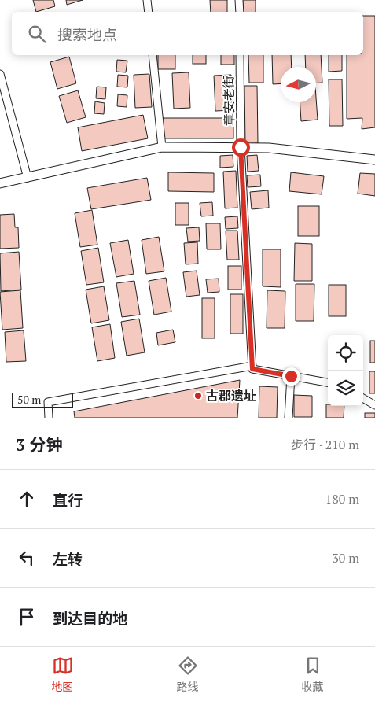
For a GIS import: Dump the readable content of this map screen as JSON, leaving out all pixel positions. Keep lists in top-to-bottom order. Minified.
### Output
{"streets":{"street":["章安老街"]},"places":["古郡遗址"],"scale_bar":"50 m","north":"left","page":{"search":"搜索地点","scale":"50 m","heading":["3 分钟","步行 · 210 m"],"list":[["直行","180 m"],["左转","30 m"],"到达目的地"],"nav":["地图","路线","收藏"]}}
